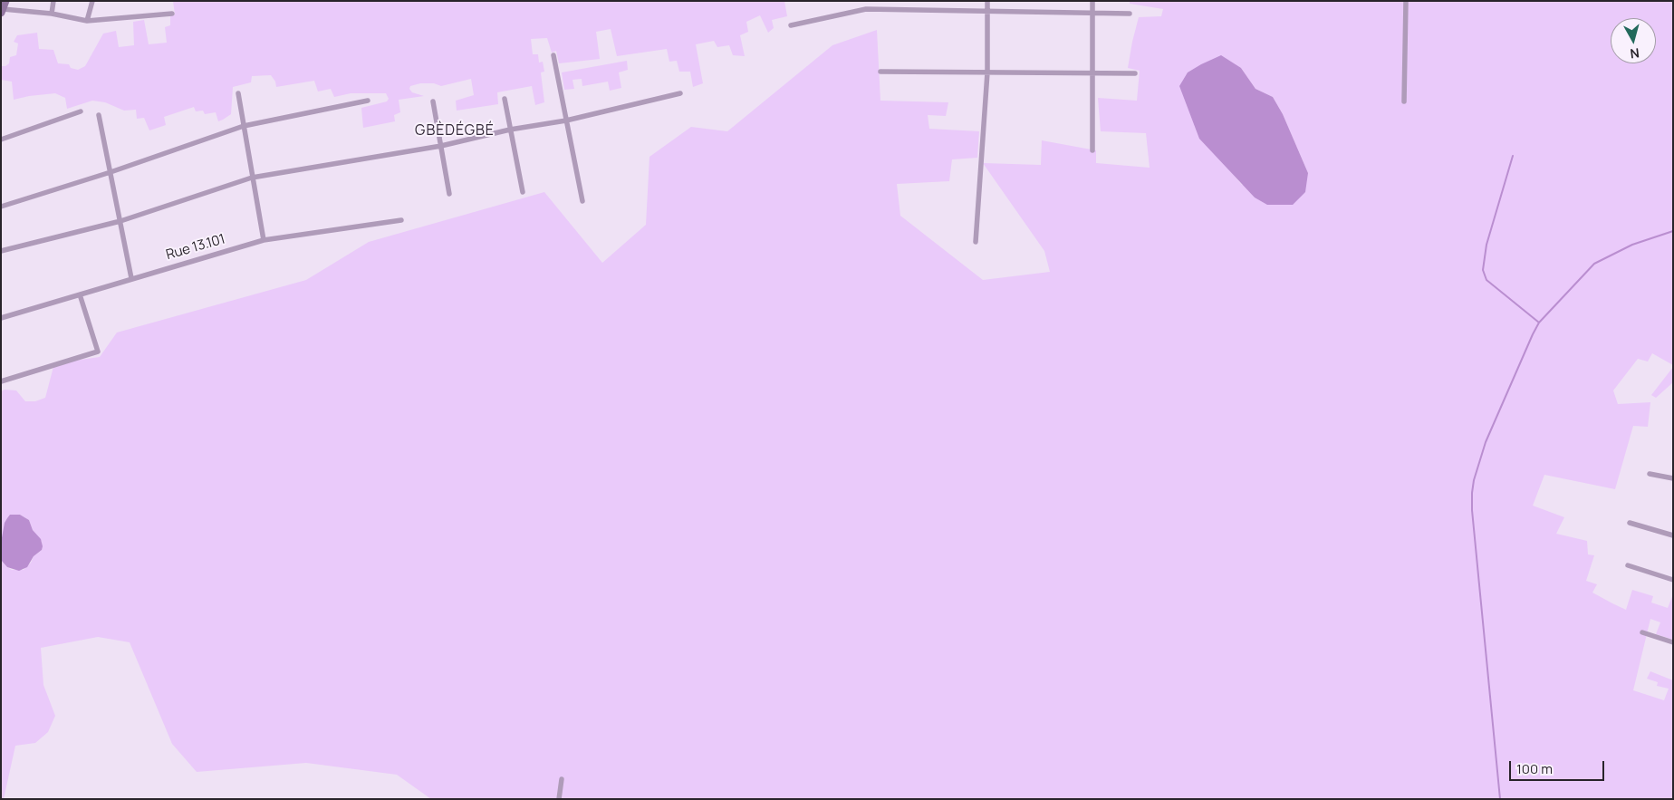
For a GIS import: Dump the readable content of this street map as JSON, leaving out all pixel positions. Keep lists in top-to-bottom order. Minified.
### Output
{"streets":{"street":["Rue 13.101"]},"districts":["GBÈDÉGBÉ"],"scale_bar":"100 m","north":"bottom"}
